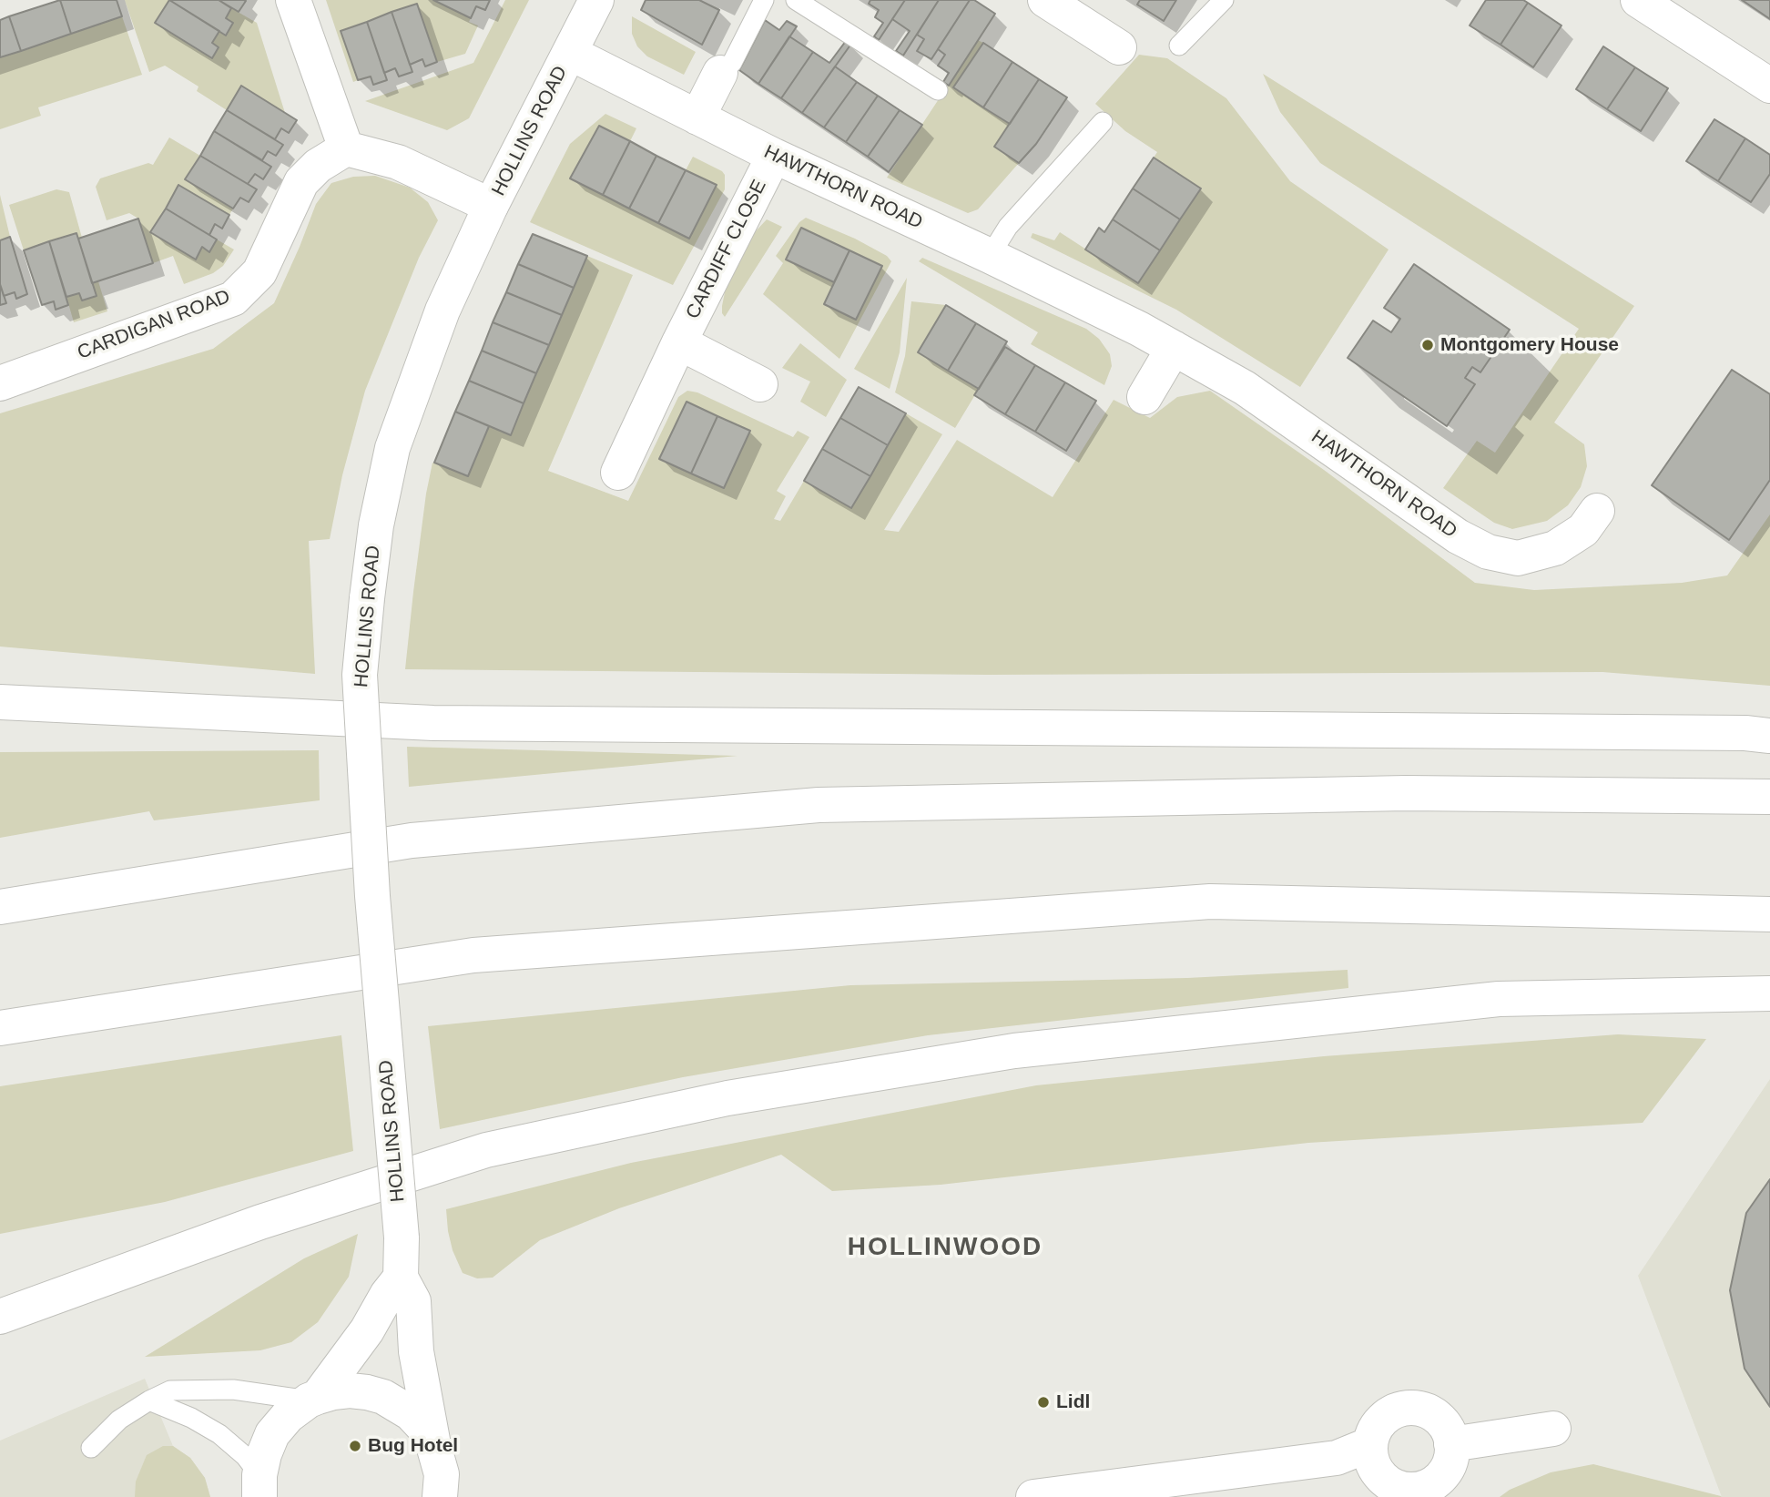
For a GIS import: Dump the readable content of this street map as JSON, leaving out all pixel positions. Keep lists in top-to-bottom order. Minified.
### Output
{"streets":{"main road":["HOLLINS ROAD","HAWTHORN ROAD","CARDIFF CLOSE","CARDIGAN ROAD"]},"crossings":[["HOLLINS ROAD","HAWTHORN ROAD"],["HAWTHORN ROAD","CARDIFF CLOSE"]],"districts":["HOLLINWOOD"],"places":["Montgomery House","Lidl","Bug Hotel"]}
